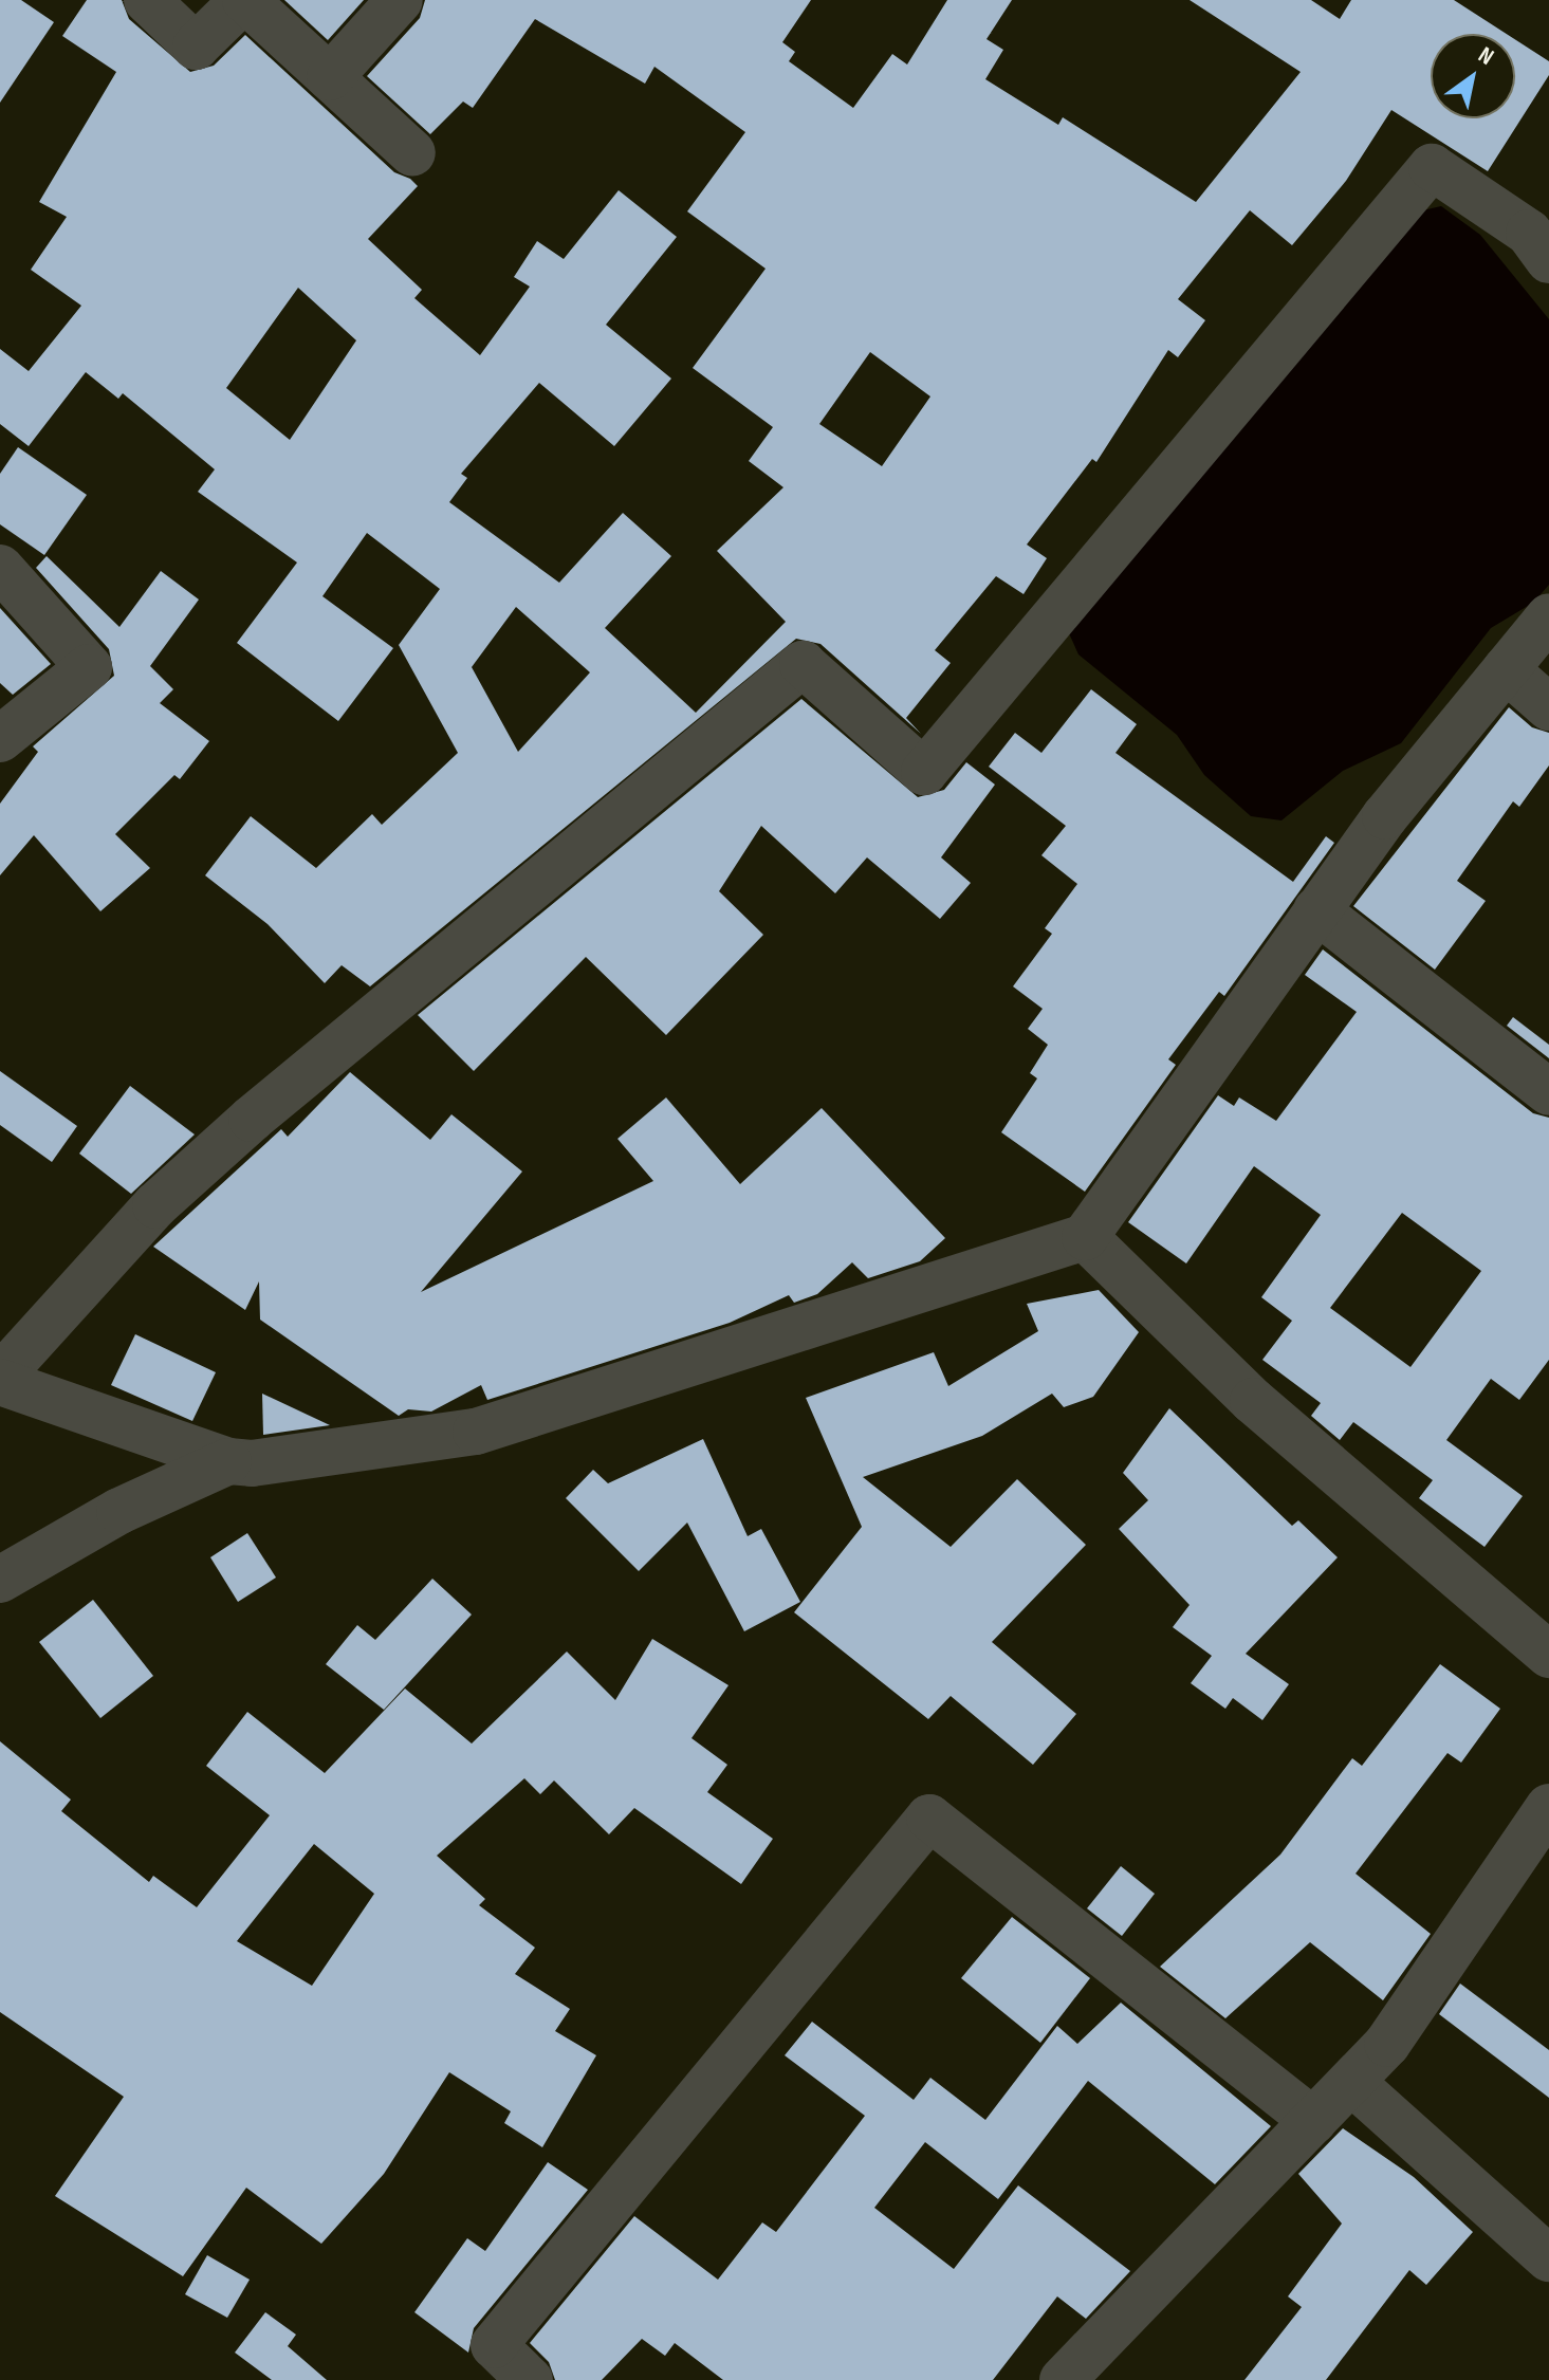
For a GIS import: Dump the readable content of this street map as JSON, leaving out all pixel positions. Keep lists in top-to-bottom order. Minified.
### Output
{"north":"top right"}
